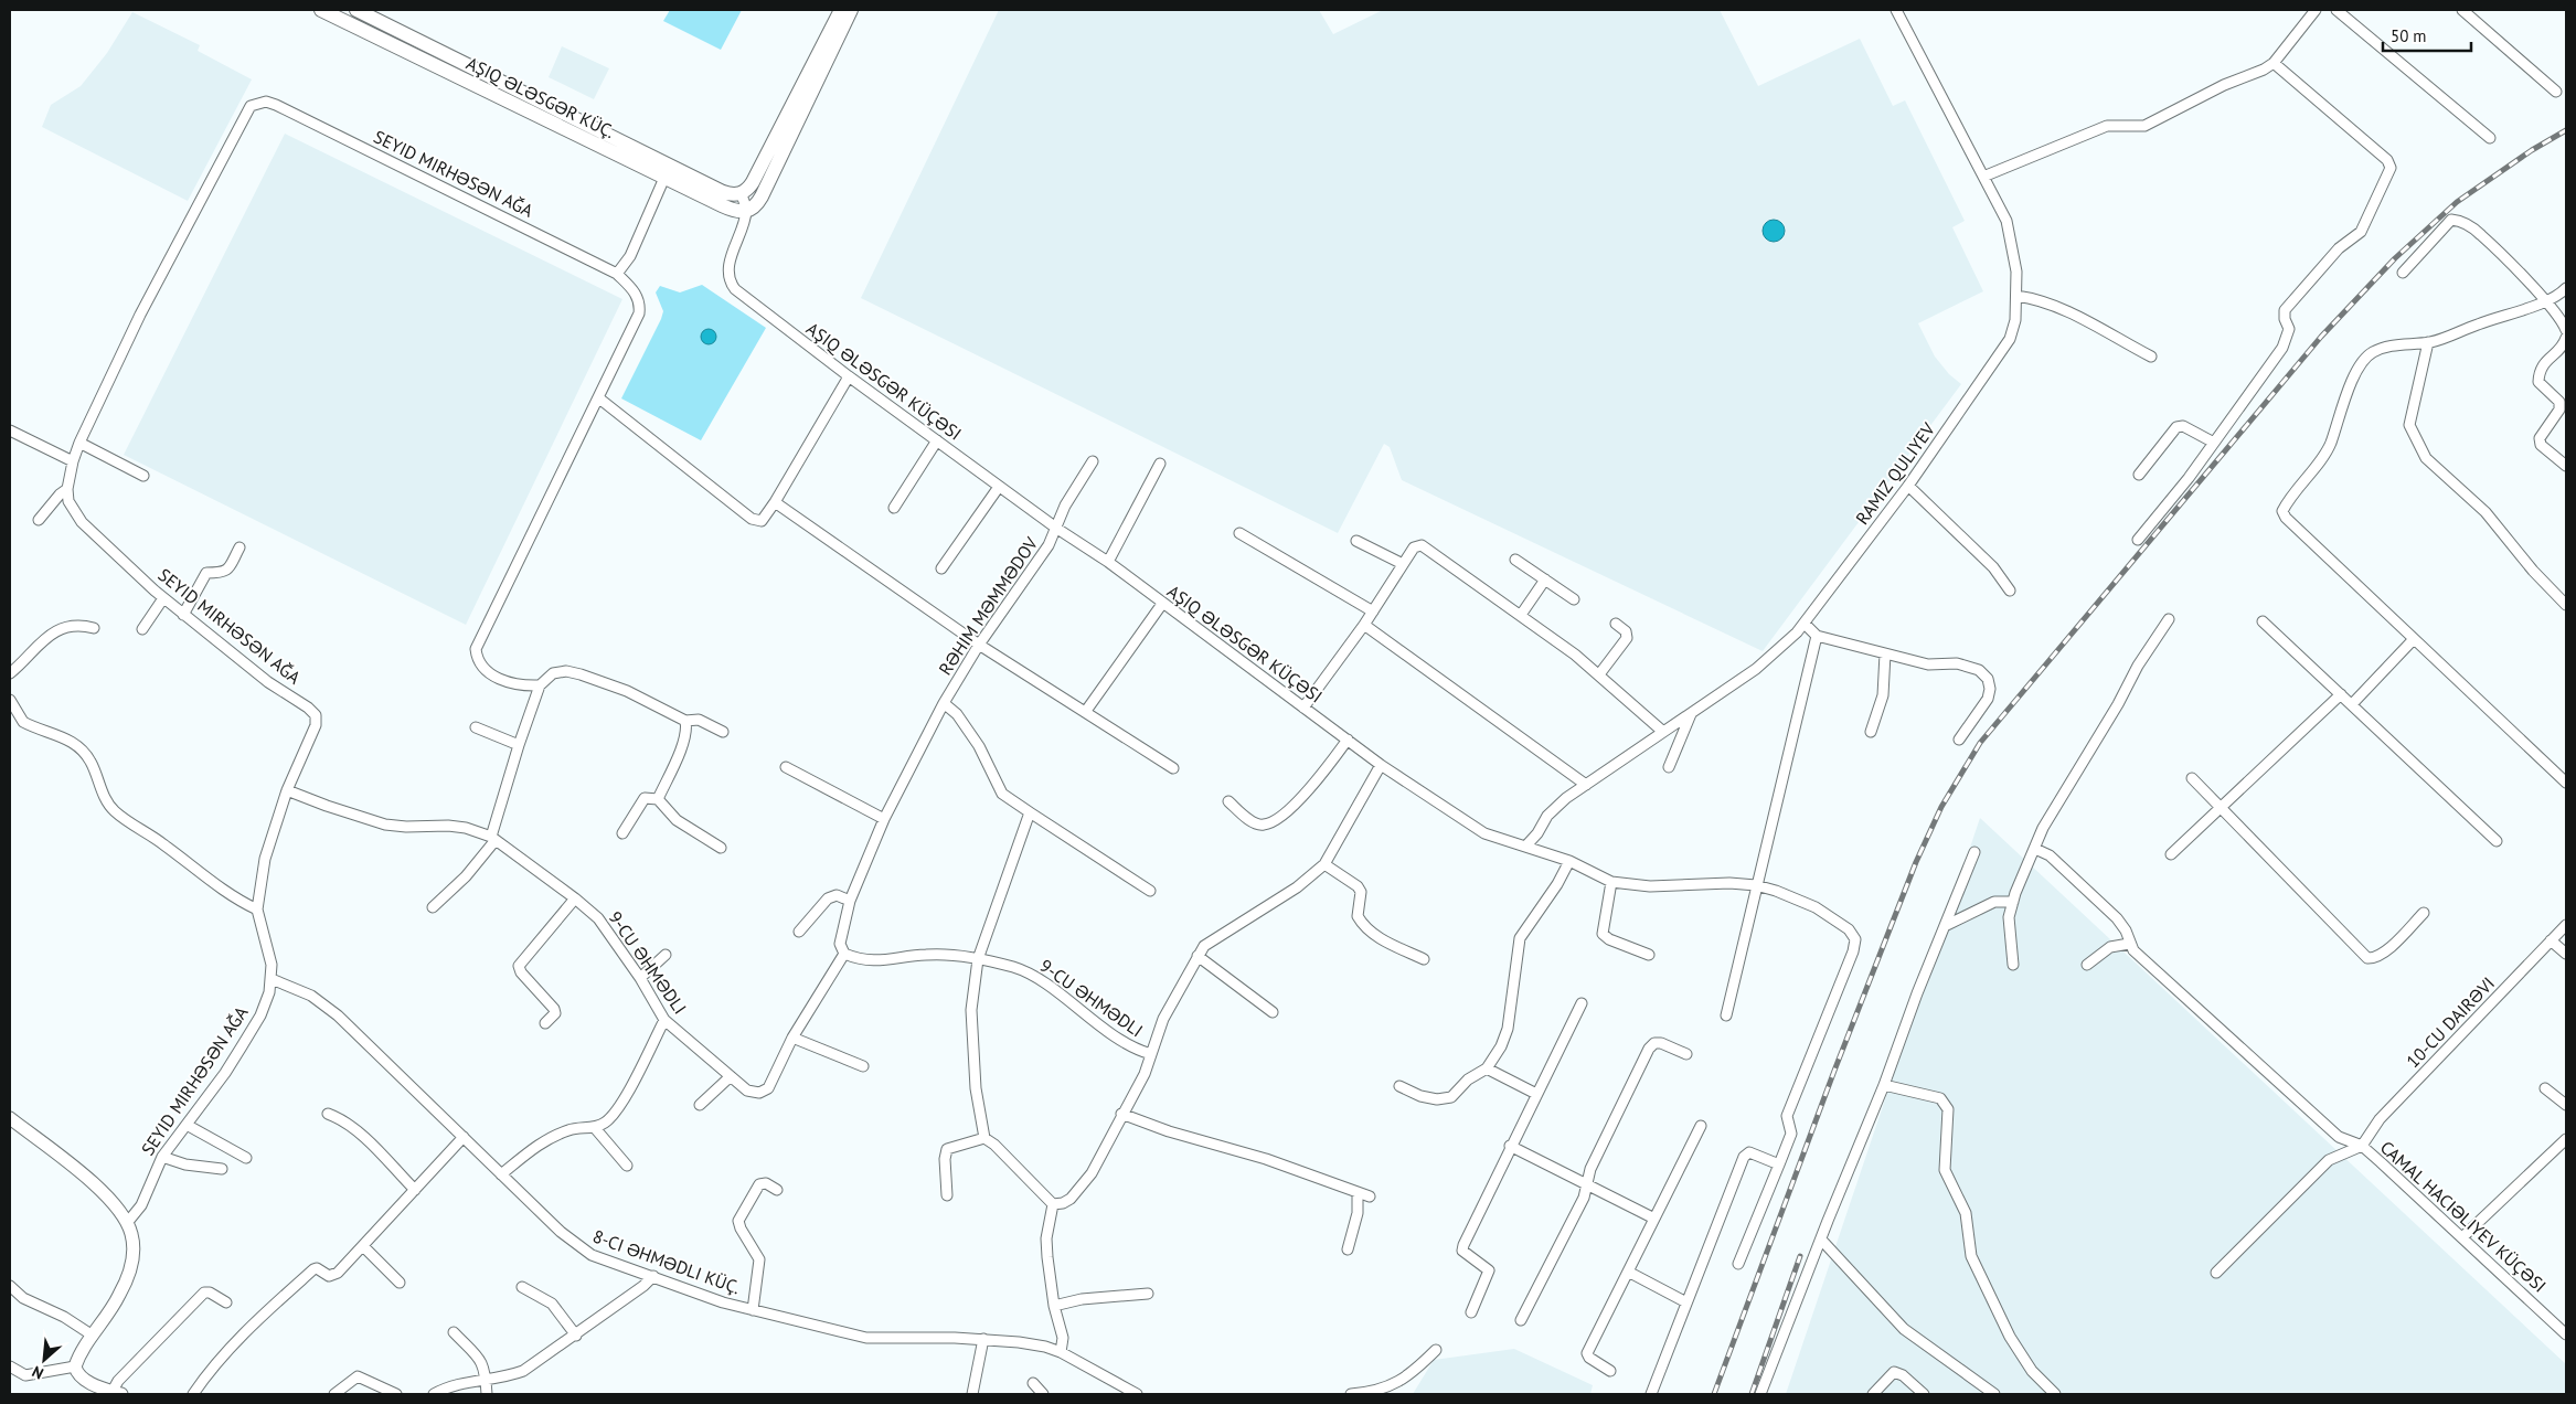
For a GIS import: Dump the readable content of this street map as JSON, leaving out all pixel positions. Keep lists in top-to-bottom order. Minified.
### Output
{"streets":{"street":["SEYID MIRHƏSƏN AĞA","RAMIZ QULIYEV","RƏHIM MƏMMƏDOV","9-CU ƏHMƏDLI","10-CU DAIRƏVI","8-CI ƏHMƏDLI KÜÇ."]},"crossings":[["SEYID MIRHƏSƏN AĞA","9-CU ƏHMƏDLI"],["SEYID MIRHƏSƏN AĞA","8-CI ƏHMƏDLI KÜÇ."]],"scale_bar":"50 m","north":"bottom left"}
